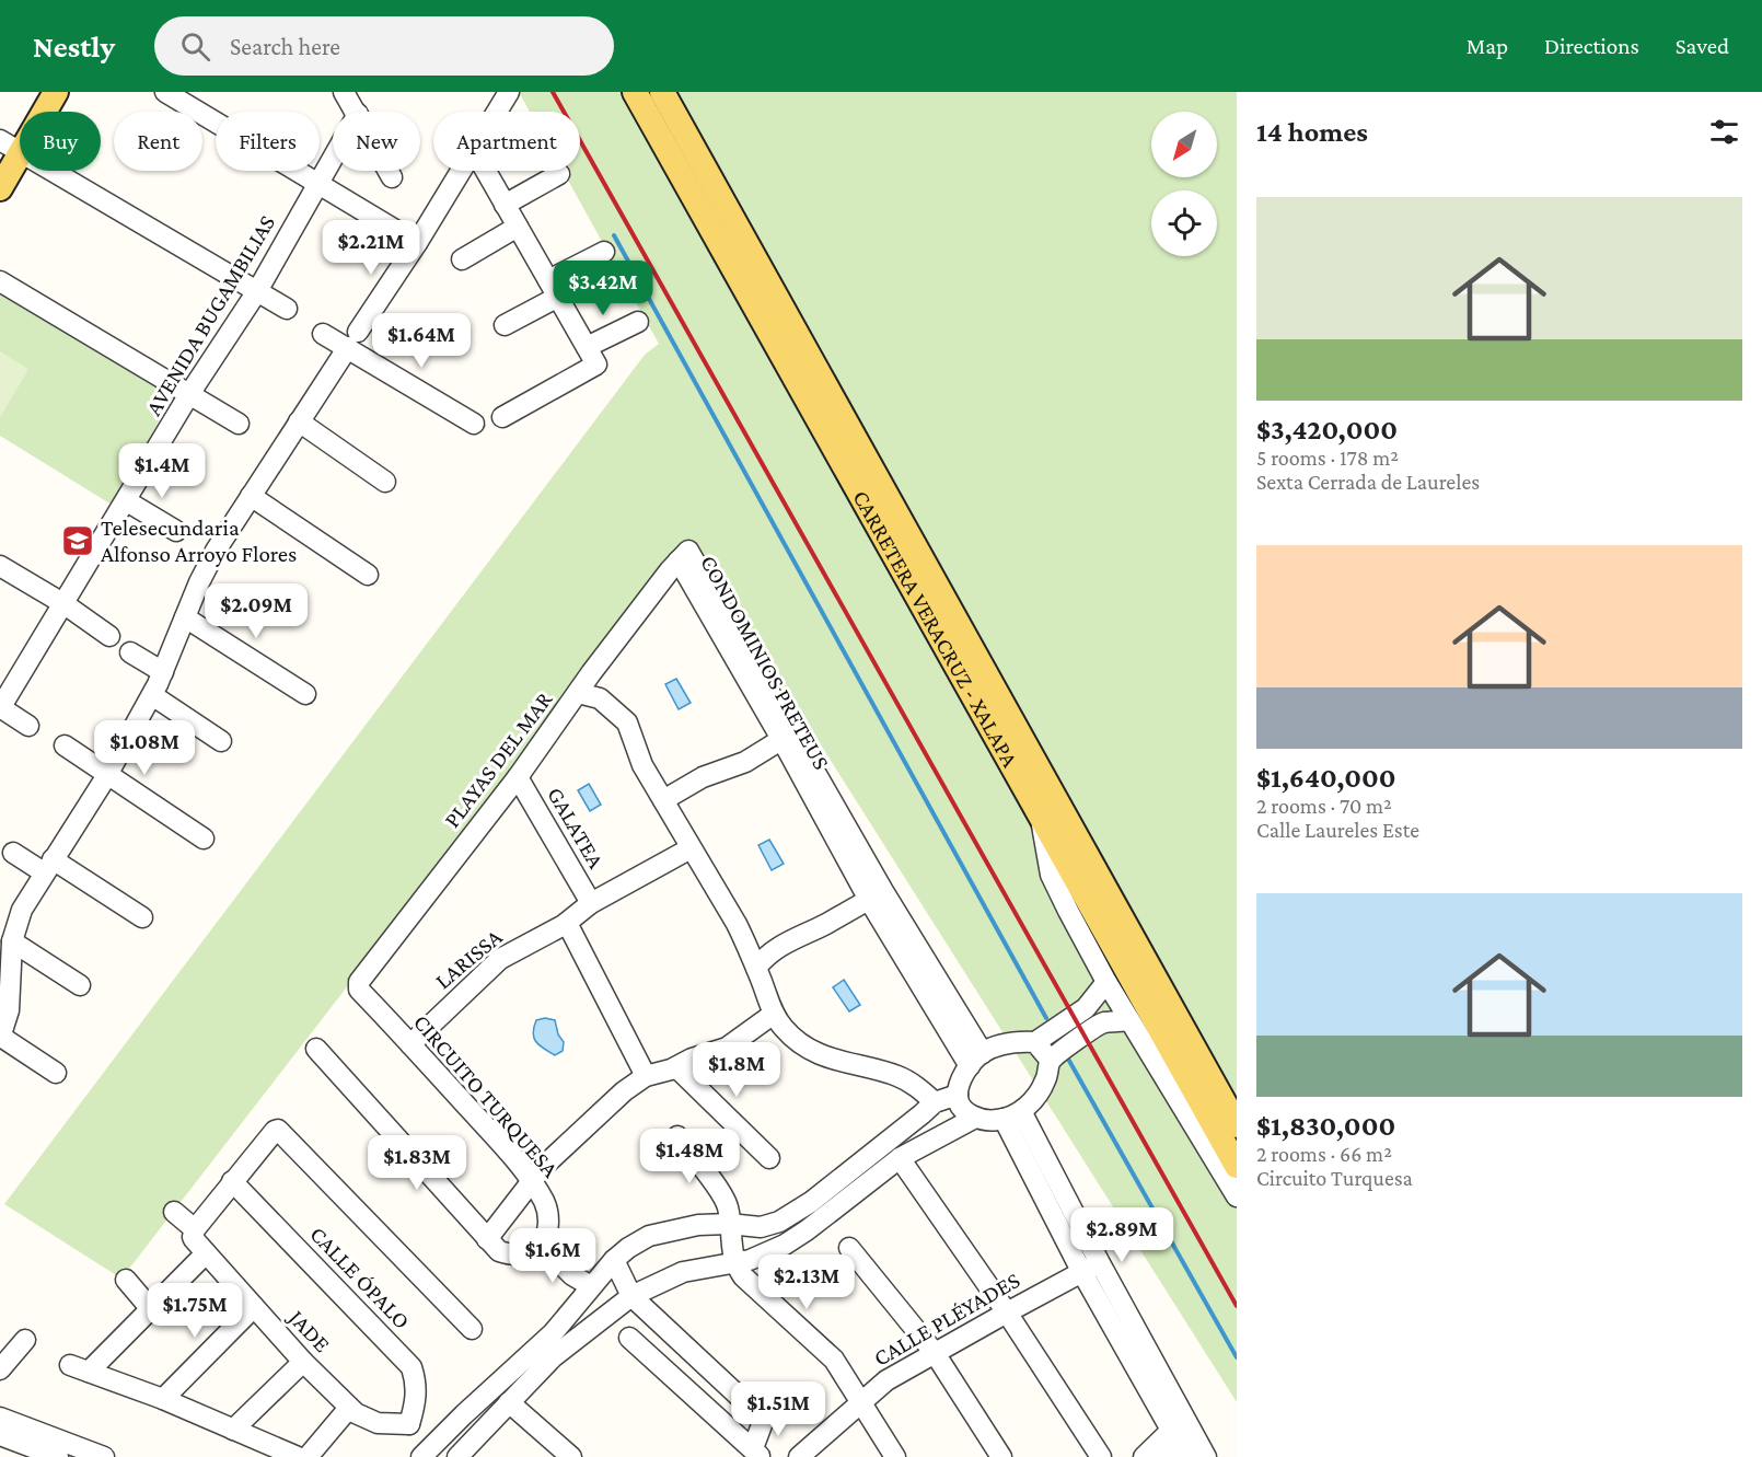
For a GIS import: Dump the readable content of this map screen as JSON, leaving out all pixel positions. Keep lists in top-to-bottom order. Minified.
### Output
{"streets":{"main road":["CARRETERA VERACRUZ - XALAPA"],"street":["AVENIDA BUGAMBILIAS","CONDOMINIOS PRETEUS","PLAYAS DEL MAR","GALATEA","LARISSA","CIRCUITO TURQUESA","CALLE ÓPALO","CALLE PLÉYADES","JADE"]},"crossings":[["CONDOMINIOS PRETEUS","PLAYAS DEL MAR"],["PLAYAS DEL MAR","GALATEA"],["PLAYAS DEL MAR","CIRCUITO TURQUESA"],["GALATEA","LARISSA"],["LARISSA","CIRCUITO TURQUESA"],["CALLE ÓPALO","JADE"]],"places":{"school or university":["Telesecundaria Alfonso Arroyo Flores"]},"north":"bottom left","page":{"header":"Nestly","search":"Search here","nav":["Map","Directions","Saved"],"heading":"14 homes","chip":["Buy","Rent","Filters","New","Apartment"],"list":[{"name":"$3,420,000","note":"5 rooms · 178 m² · Sexta Cerrada de Laureles"},{"name":"$1,640,000","note":"2 rooms · 70 m² · Calle Laureles Este"},{"name":"$1,830,000","note":"2 rooms · 66 m² · Circuito Turquesa"}],"price":["$2.21M","$3.42M","$1.64M","$1.4M","$2.09M","$1.08M","$1.8M","$1.48M","$1.83M","$2.89M","$1.6M","$2.13M","$1.75M","$1.51M"]}}
